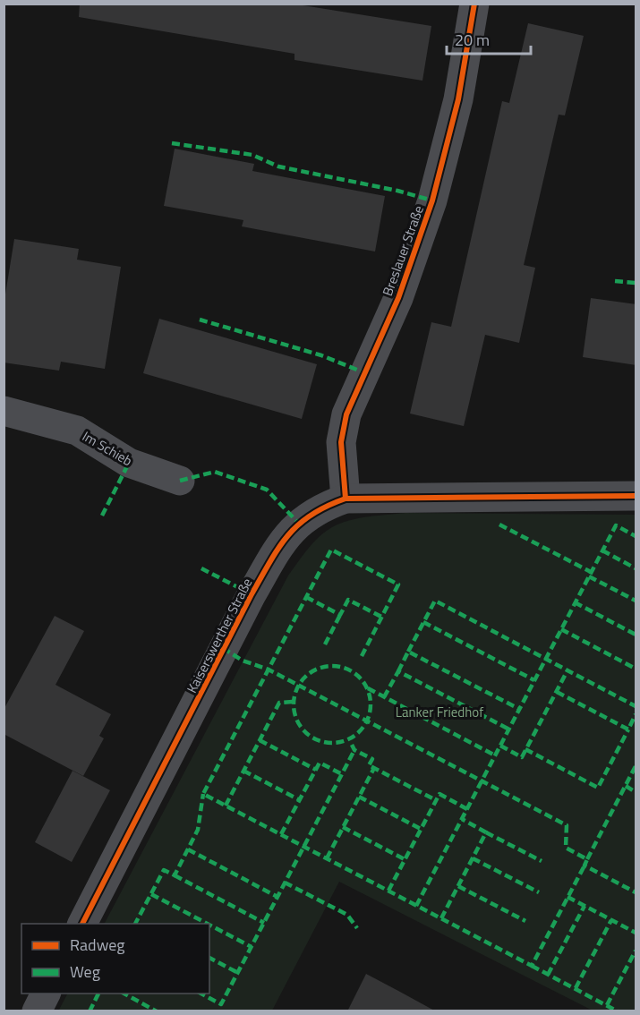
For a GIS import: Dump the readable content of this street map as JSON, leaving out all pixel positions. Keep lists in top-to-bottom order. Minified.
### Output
{"streets":{"street":["Breslauer Straße","Im Schieb","Kaiserswerther Straße"]},"crossings":[["Breslauer Straße","Kaiserswerther Straße"]],"parks":["Lanker Friedhof"],"legend":["Radweg","Weg"],"scale_bar":"20 m"}
